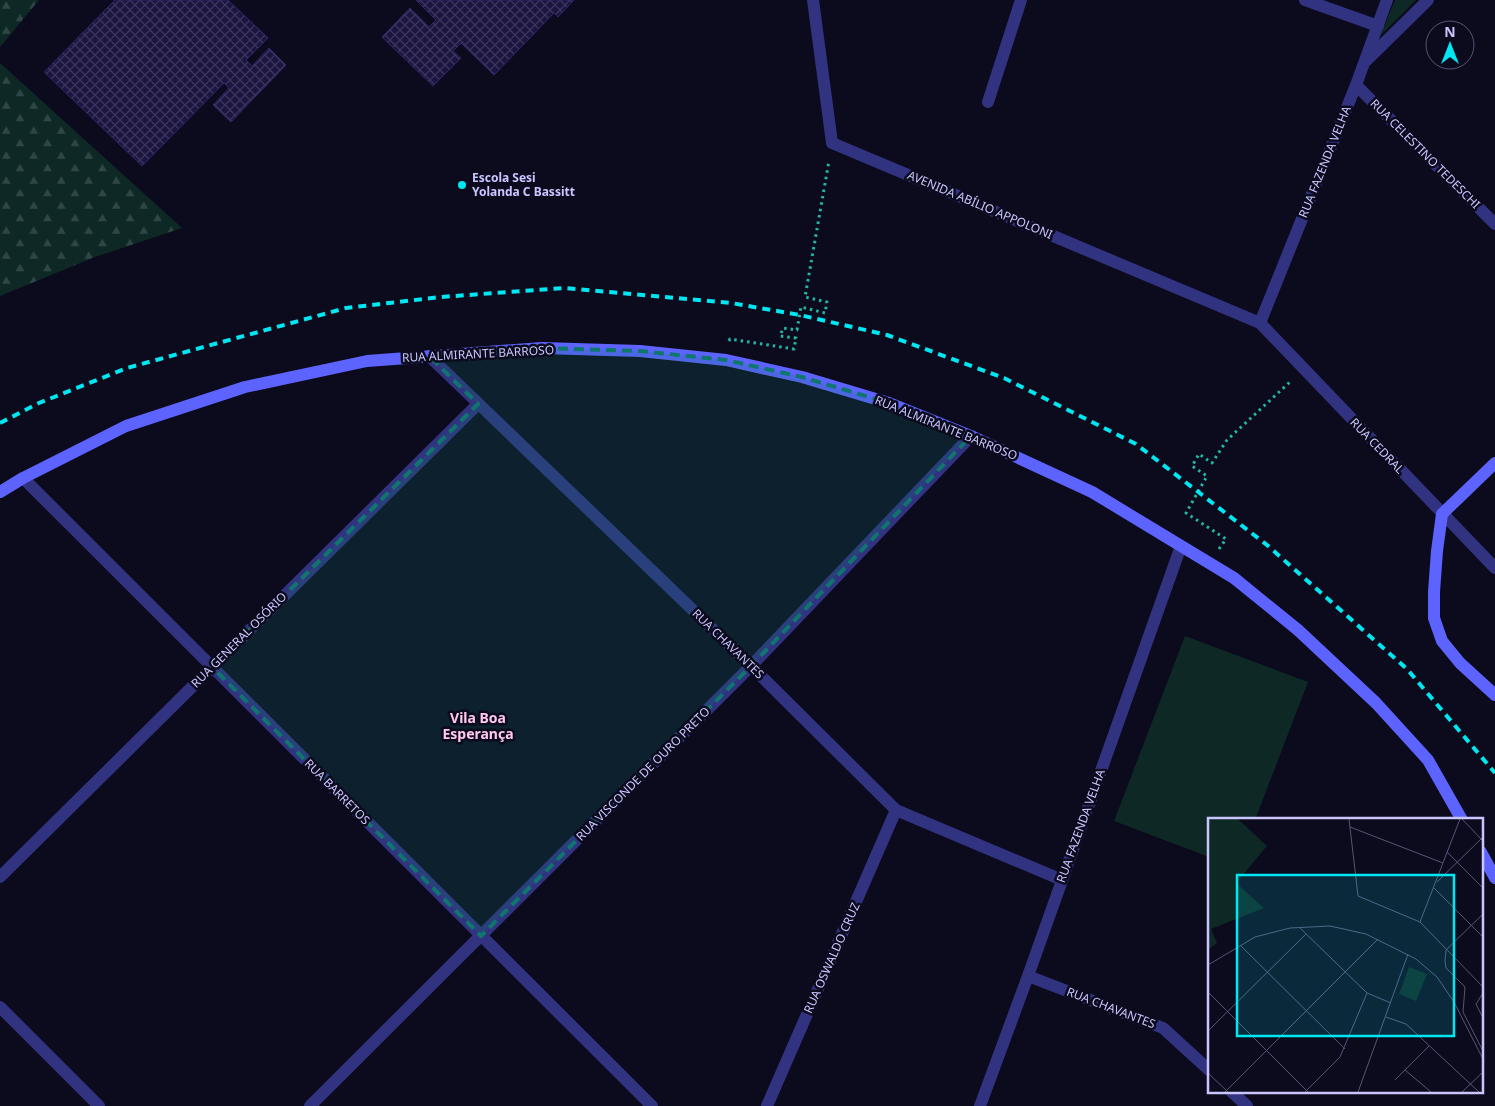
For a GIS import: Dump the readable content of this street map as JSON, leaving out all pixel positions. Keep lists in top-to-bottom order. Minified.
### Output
{"streets":{"street":["RUA CELESTINO TEDESCHI","RUA FAZENDA VELHA","AVENIDA ABÍLIO APPOLONI","RUA ALMIRANTE BARROSO","RUA CEDRAL","RUA GENERAL OSÓRIO","RUA CHAVANTES","RUA VISCONDE DE OURO PRETO","RUA BARRETOS","RUA OSWALDO CRUZ"]},"crossings":[["RUA CELESTINO TEDESCHI","RUA FAZENDA VELHA"],["RUA FAZENDA VELHA","AVENIDA ABÍLIO APPOLONI"],["RUA FAZENDA VELHA","RUA ALMIRANTE BARROSO"],["RUA FAZENDA VELHA","RUA CEDRAL"],["RUA FAZENDA VELHA","RUA CHAVANTES"],["AVENIDA ABÍLIO APPOLONI","RUA CEDRAL"],["RUA ALMIRANTE BARROSO","RUA CHAVANTES"],["RUA ALMIRANTE BARROSO","RUA VISCONDE DE OURO PRETO"],["RUA ALMIRANTE BARROSO","RUA BARRETOS"],["RUA GENERAL OSÓRIO","RUA CHAVANTES"],["RUA GENERAL OSÓRIO","RUA BARRETOS"],["RUA CHAVANTES","RUA VISCONDE DE OURO PRETO"],["RUA CHAVANTES","RUA OSWALDO CRUZ"],["RUA VISCONDE DE OURO PRETO","RUA BARRETOS"]],"districts":["Vila Boa Esperança"],"places":["Escola Sesi Yolanda C Bassitt"],"north":"top"}
